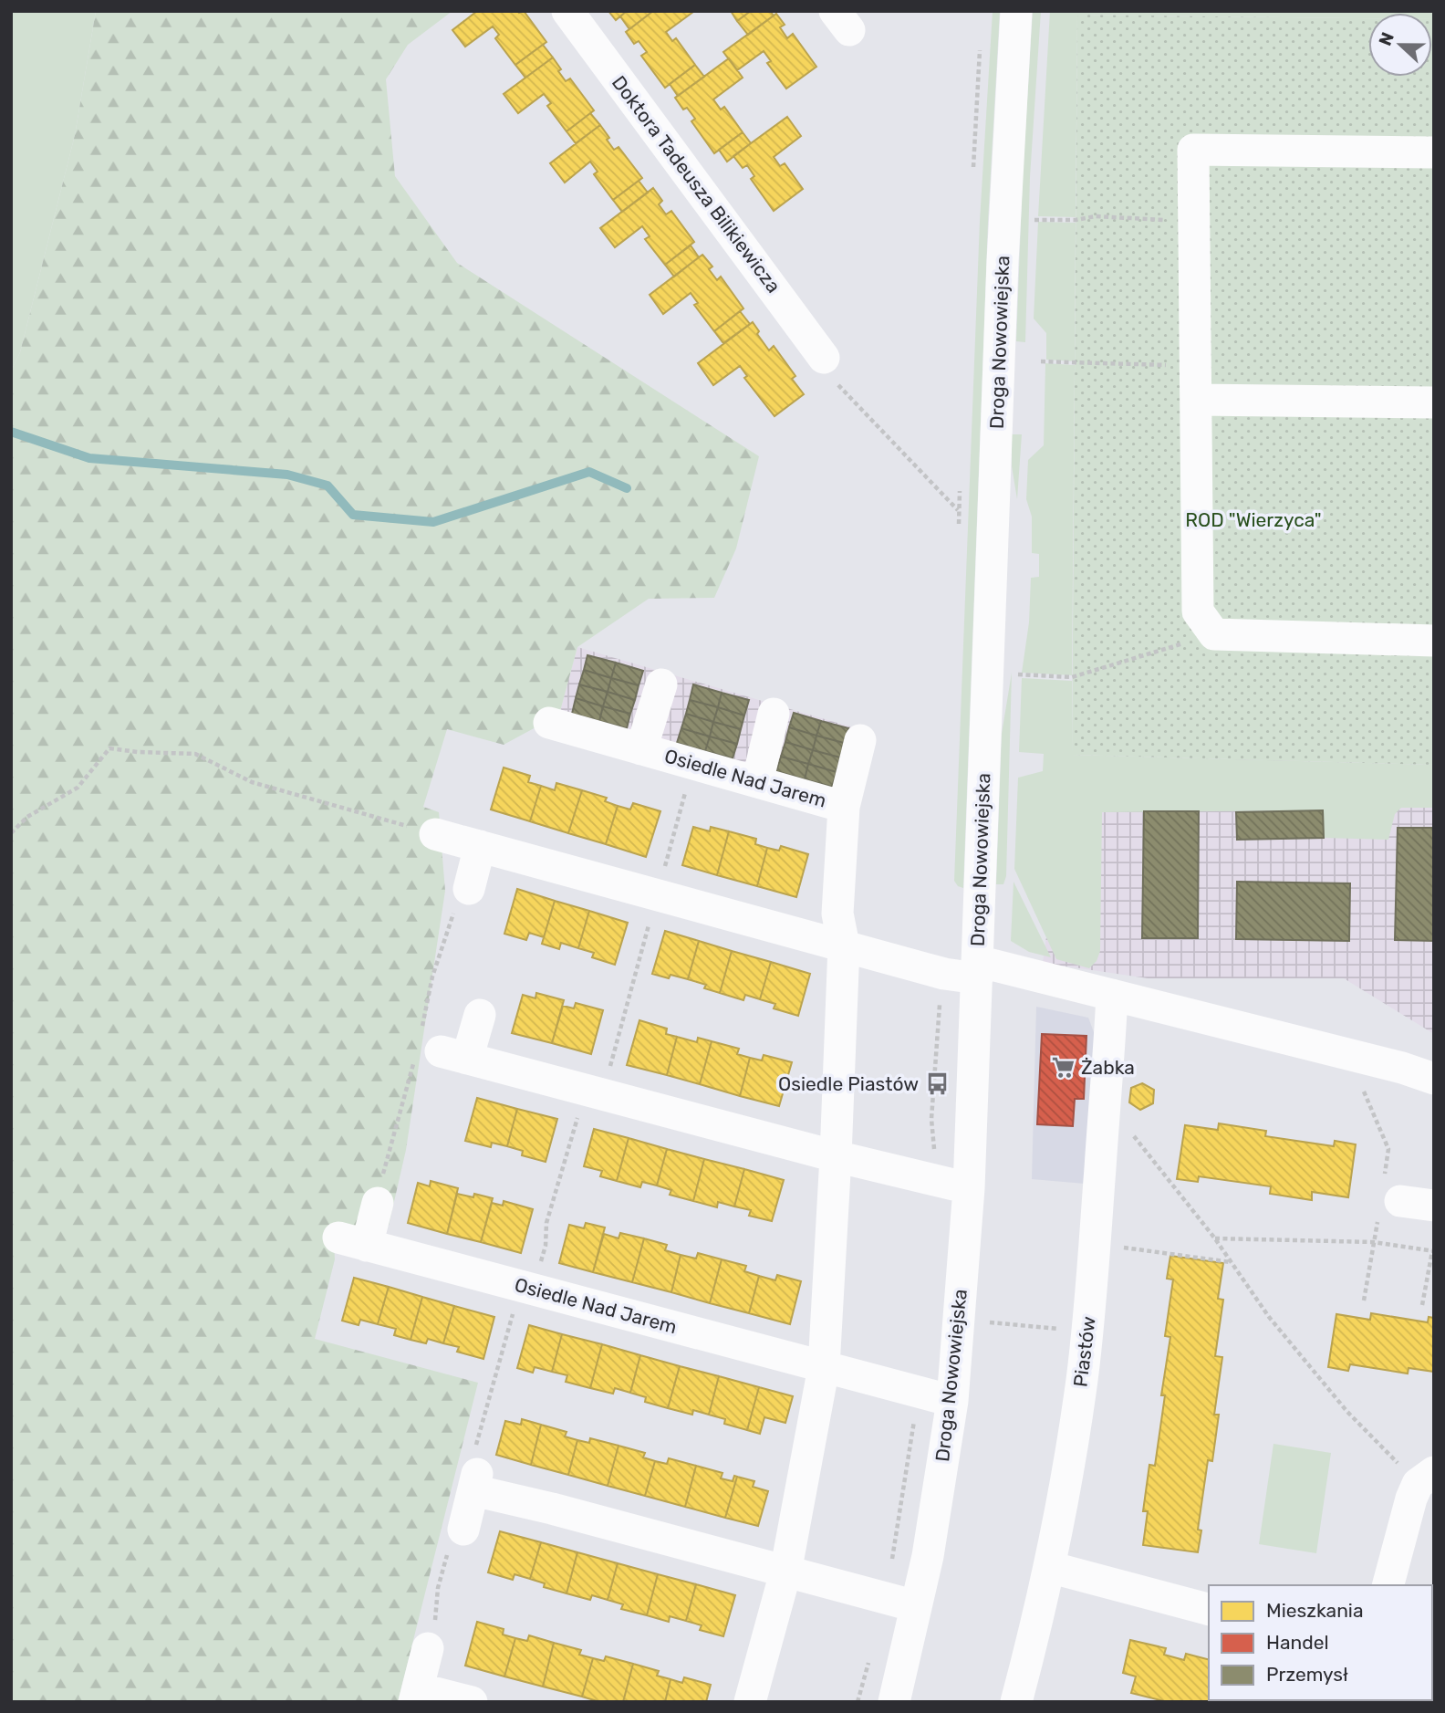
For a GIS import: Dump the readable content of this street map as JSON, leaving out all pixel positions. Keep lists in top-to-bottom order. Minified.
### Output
{"streets":{"street":["Doktora Tadeusza Bilikiewicza","Droga Nowowiejska","Osiedle Nad Jarem","Piastów"]},"crossings":[["Droga Nowowiejska","Osiedle Nad Jarem"]],"parks":["ROD \"Wierzyca\""],"places":{"supermarket":["Żabka"],"bus stop":["Osiedle Piastów"]},"legend":["Mieszkania","Handel","Przemysł"],"north":"left"}
